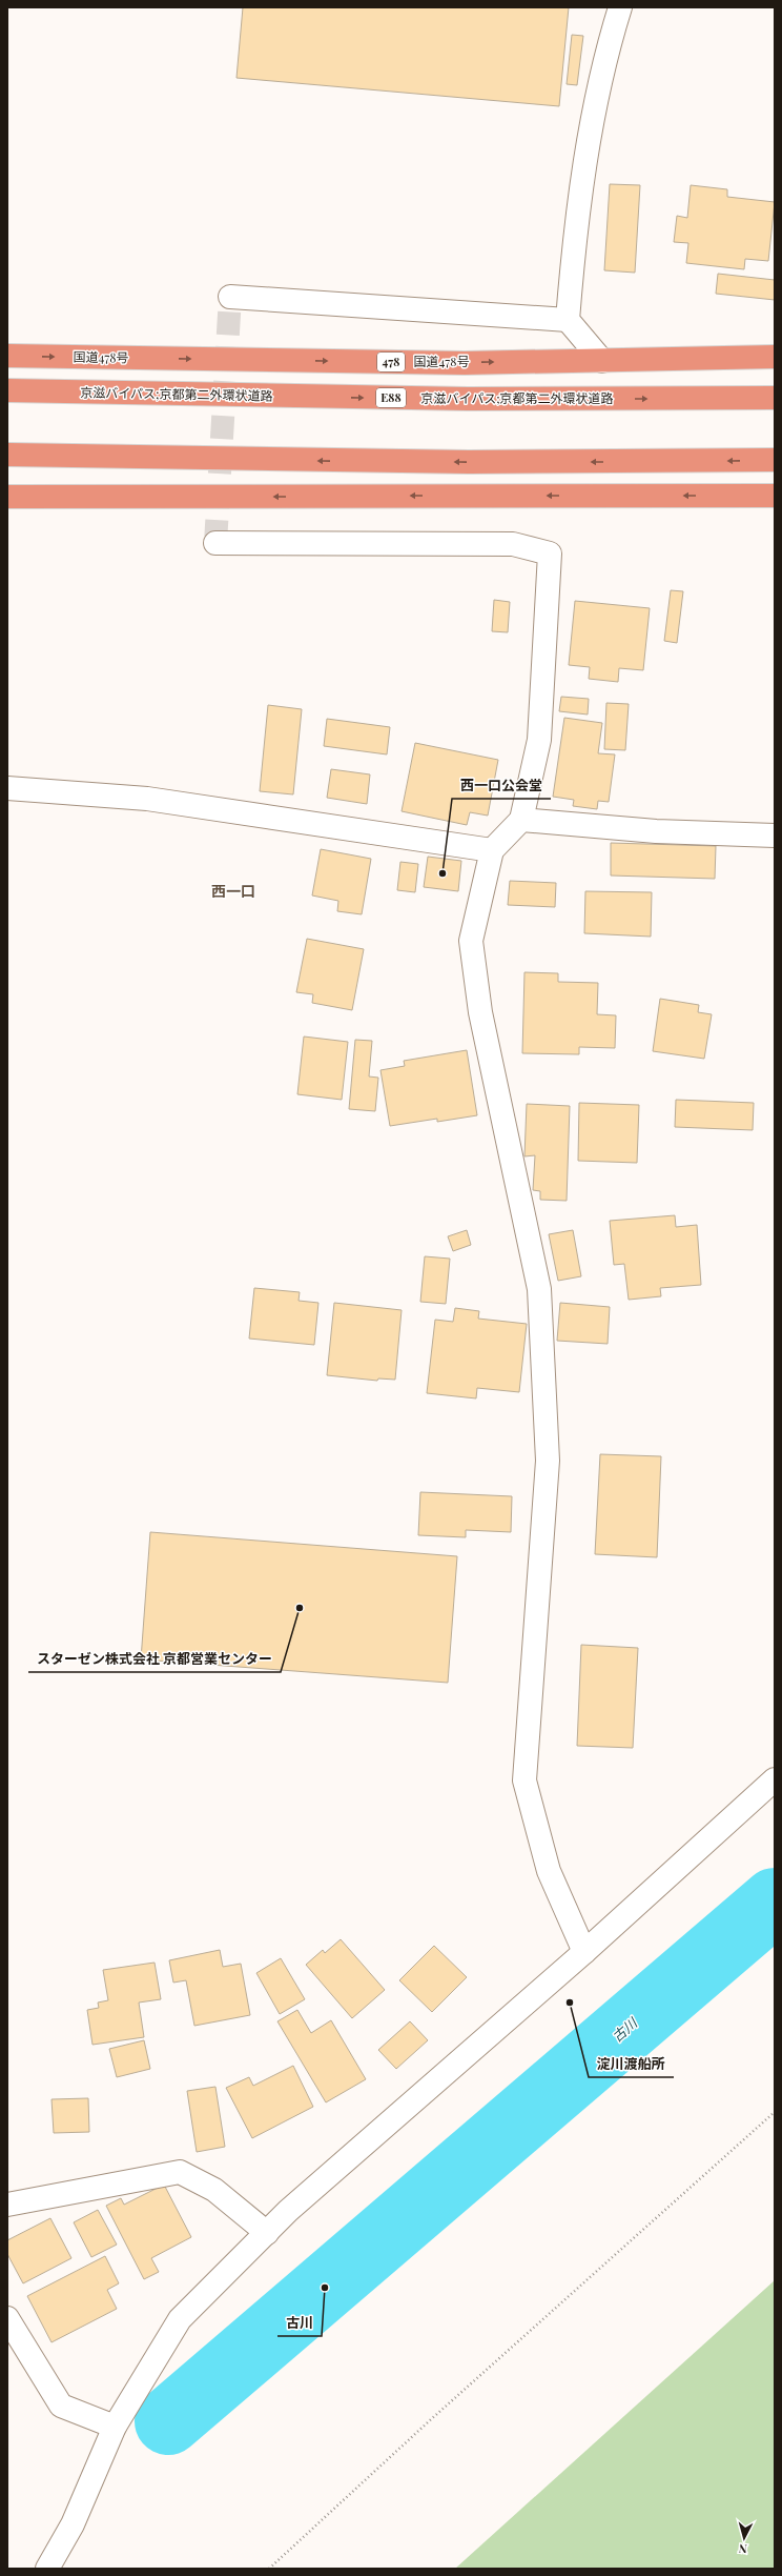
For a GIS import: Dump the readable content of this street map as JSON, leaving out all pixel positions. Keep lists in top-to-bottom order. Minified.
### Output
{"streets":{"highway":["国道478号","478","京滋バイパス;京都第二外環状道路","E88"]},"districts":["西一口"],"water":["古川"],"places":["西一口公会堂","スターゼン株式会社 京都営業センター","淀川渡船所","古川"],"north":"bottom"}
